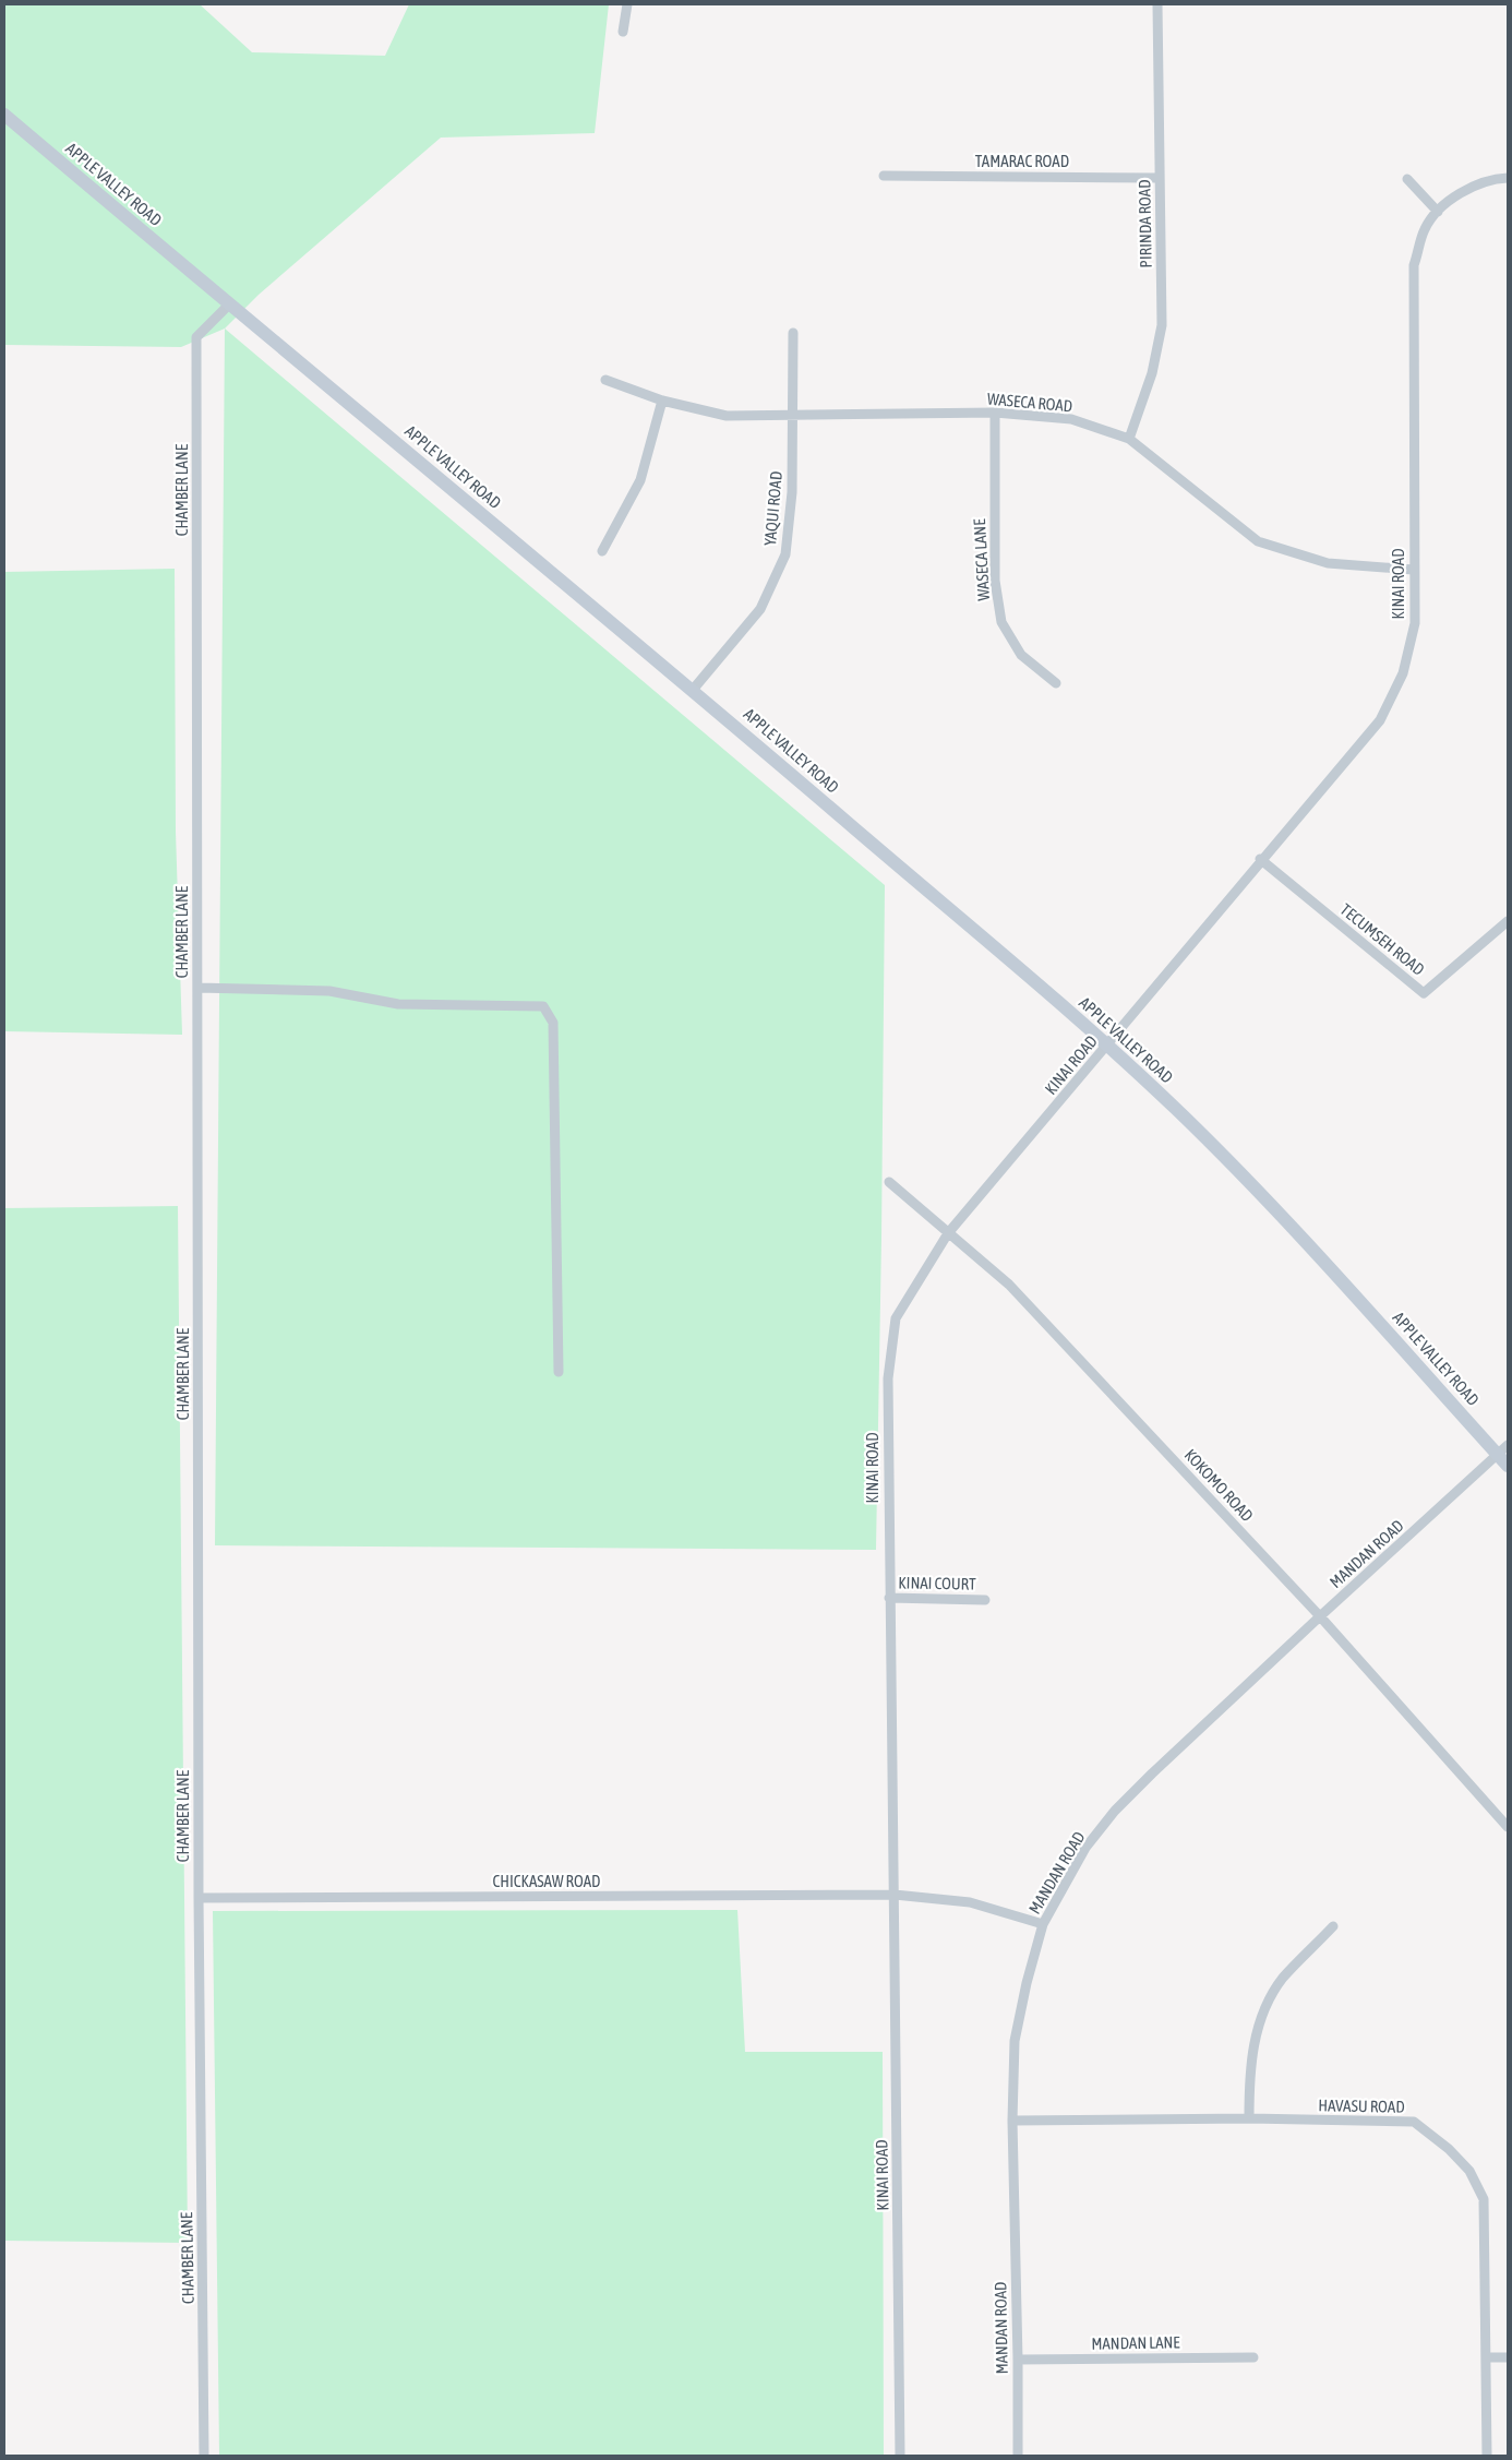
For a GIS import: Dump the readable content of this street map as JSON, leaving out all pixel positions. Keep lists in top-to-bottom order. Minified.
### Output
{"streets":{"main road":["APPLE VALLEY ROAD"],"street":["TAMARAC ROAD","PIRINDA ROAD","WASECA ROAD","CHAMBER LANE","YAQUI ROAD","WASECA LANE","KINAI ROAD","TECUMSEH ROAD","KOKOMO ROAD","MANDAN ROAD","KINAI COURT","CHICKASAW ROAD","HAVASU ROAD","MANDAN LANE"]},"crossings":[["TAMARAC ROAD","PIRINDA ROAD"],["APPLE VALLEY ROAD","CHAMBER LANE"],["APPLE VALLEY ROAD","YAQUI ROAD"],["APPLE VALLEY ROAD","KINAI ROAD"],["APPLE VALLEY ROAD","MANDAN ROAD"],["PIRINDA ROAD","WASECA ROAD"],["WASECA ROAD","YAQUI ROAD"],["WASECA ROAD","WASECA LANE"],["WASECA ROAD","KINAI ROAD"],["CHAMBER LANE","CHICKASAW ROAD"],["KINAI ROAD","TECUMSEH ROAD"],["KINAI ROAD","KOKOMO ROAD"],["KINAI ROAD","KINAI COURT"],["KINAI ROAD","CHICKASAW ROAD"],["KOKOMO ROAD","MANDAN ROAD"],["MANDAN ROAD","HAVASU ROAD"],["MANDAN ROAD","MANDAN LANE"]]}
